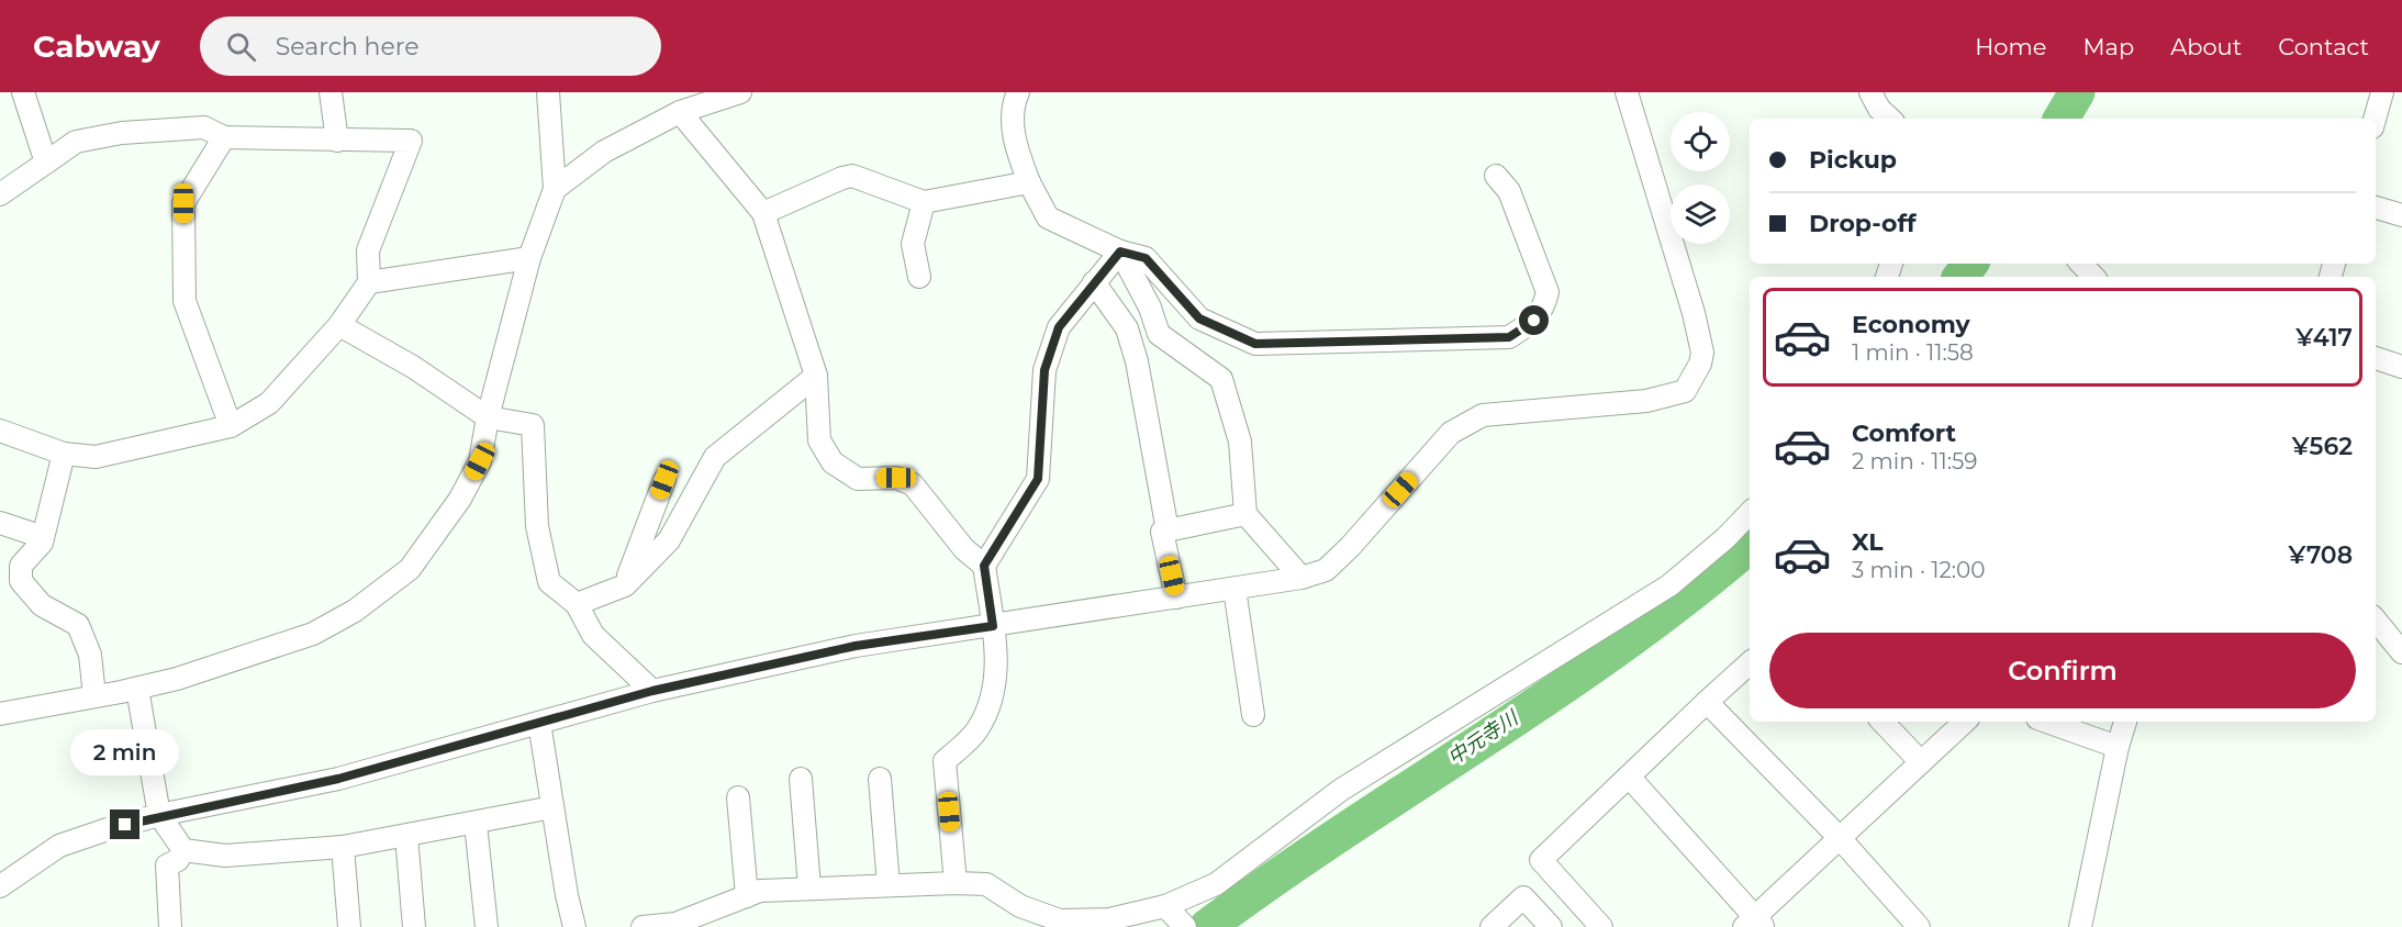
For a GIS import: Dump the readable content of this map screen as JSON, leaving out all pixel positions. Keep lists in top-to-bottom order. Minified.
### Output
{"water":["中元寺川"],"page":{"header":"Cabway","search":"Search here","nav":["Home","Map","About","Contact"],"banner":["Pickup","Drop-off"],"list":[{"name":"Economy","note":"1 min · 11:58","value":"¥417"},{"name":"Comfort","note":"2 min · 11:59","value":"¥562"},{"name":"XL","note":"3 min · 12:00","value":"¥708"}],"buttons":"Confirm","bubble":"2 min"}}
